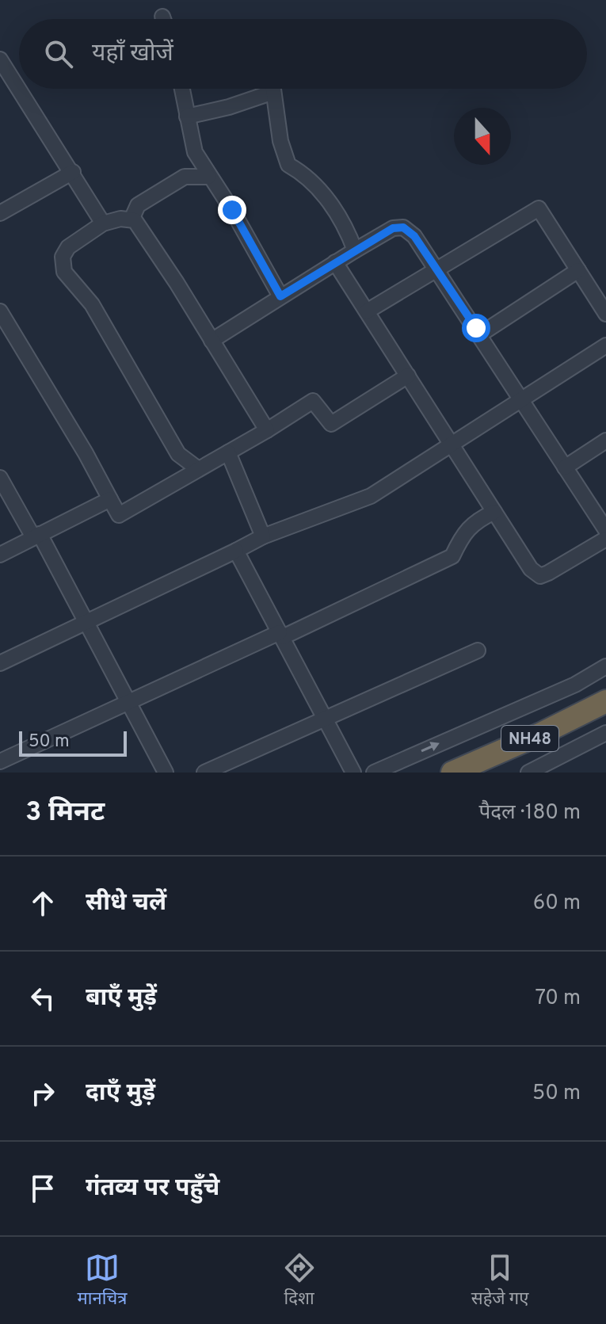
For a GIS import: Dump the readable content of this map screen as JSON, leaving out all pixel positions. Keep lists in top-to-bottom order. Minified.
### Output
{"streets":{"highway":["NH48"]},"scale_bar":"50 m","north":"bottom","page":{"search":"यहाँ खोजें","scale":"50 m","heading":["3 मिनट","पैदल · 180 m"],"list":[["सीधे चलें","60 m"],["बाएँ मुड़ें","70 m"],["दाएँ मुड़ें","50 m"],"गंतव्य पर पहुँचे"],"nav":["मानचित्र","दिशा","सहेजे गए"]}}
